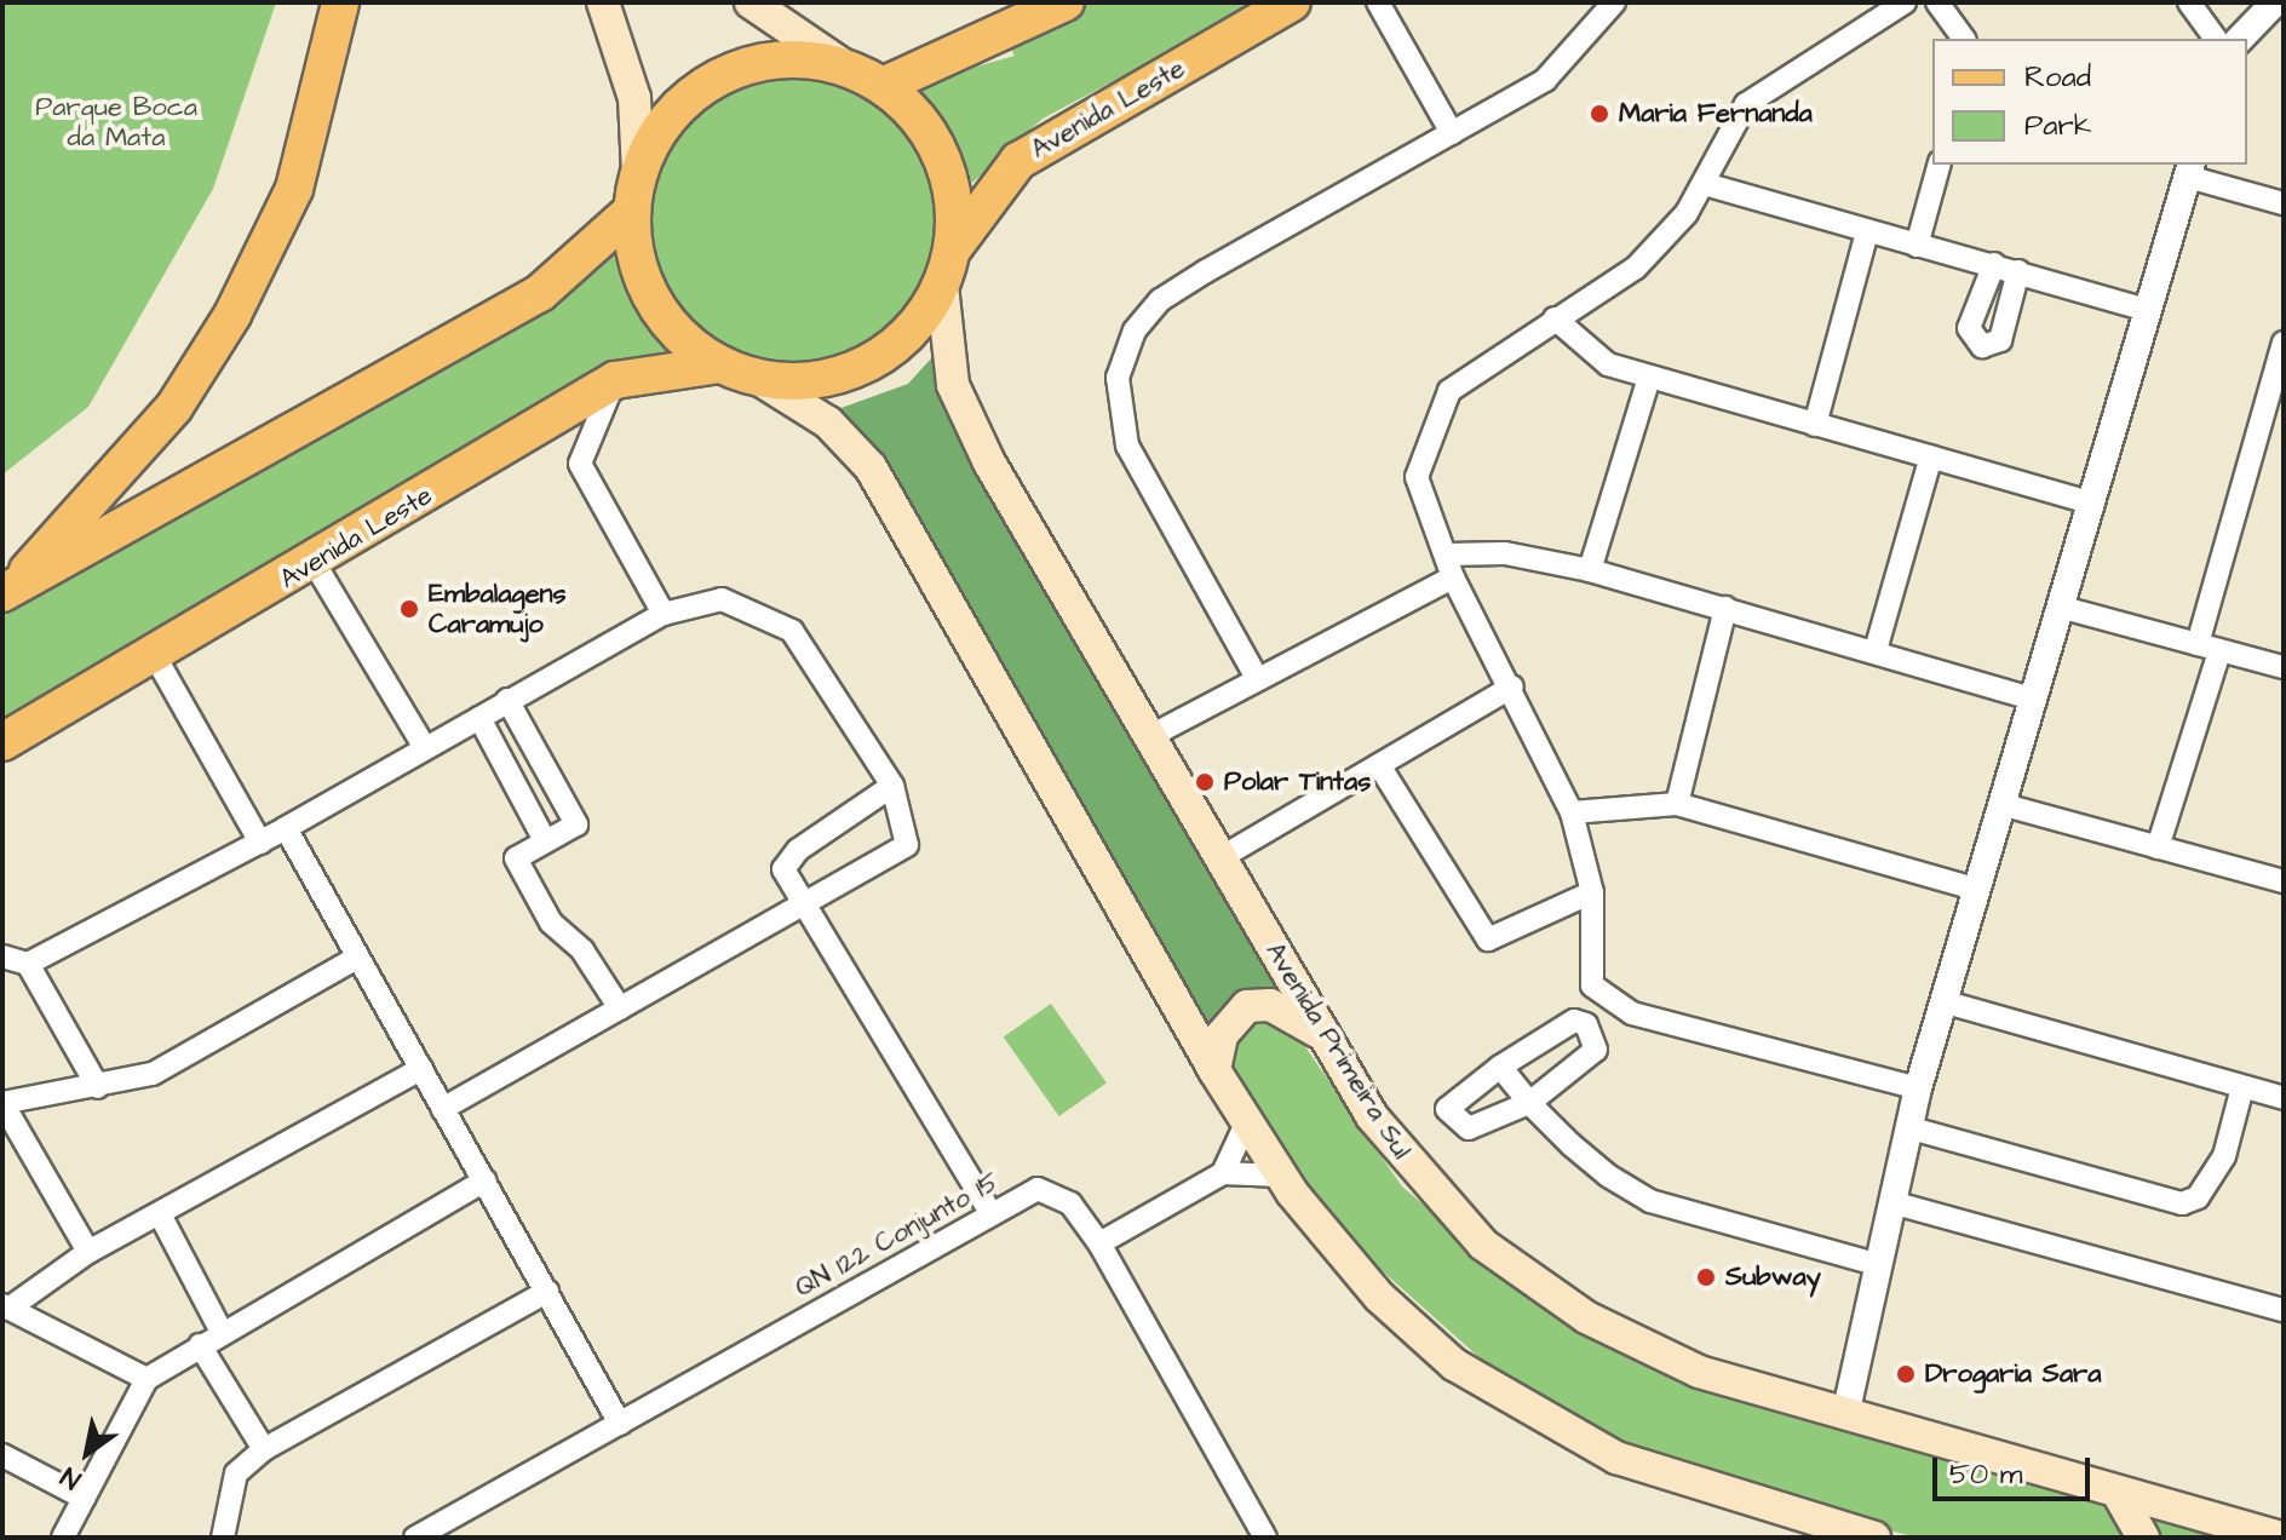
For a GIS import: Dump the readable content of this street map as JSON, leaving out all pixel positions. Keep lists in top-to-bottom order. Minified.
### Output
{"streets":{"main road":["Avenida Leste","Avenida Primeira Sul"],"street":["QN 122 Conjunto 15"]},"crossings":[["Avenida Leste","Avenida Primeira Sul"]],"parks":["Parque Boca da Mata"],"places":["Maria Fernanda","Embalagens Caramujo","Polar Tintas","Subway","Drogaria Sara"],"legend":["Road","Park"],"scale_bar":"50 m","north":"bottom left"}
